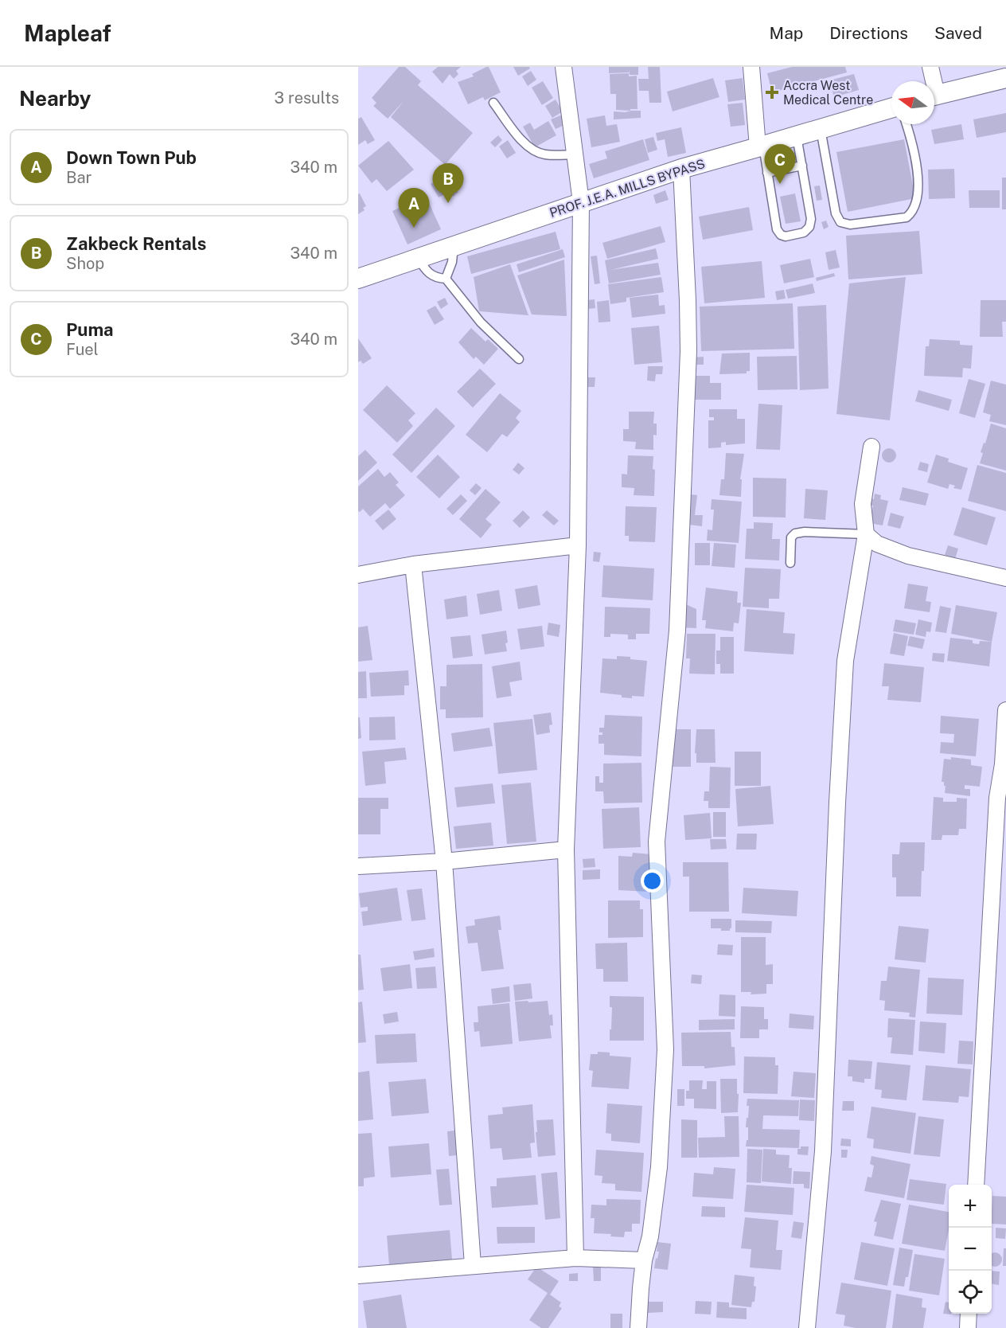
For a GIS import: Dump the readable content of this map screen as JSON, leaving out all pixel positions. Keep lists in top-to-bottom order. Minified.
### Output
{"streets":{"street":["PROF. J.E.A. MILLS BYPASS"]},"places":{"health":["Accra West Medical Centre"]},"north":"left","page":{"header":"Mapleaf","nav":["Map","Directions","Saved"],"heading":["Nearby","3 results"],"list":[{"mark":"A","name":"Down Town Pub","note":"Bar","value":"340 m"},{"mark":"B","name":"Zakbeck Rentals","note":"Shop","value":"340 m"},{"mark":"C","name":"Puma","note":"Fuel","value":"340 m"}],"pins":["C","B","A"],"map_buttons":["+","−"]}}
